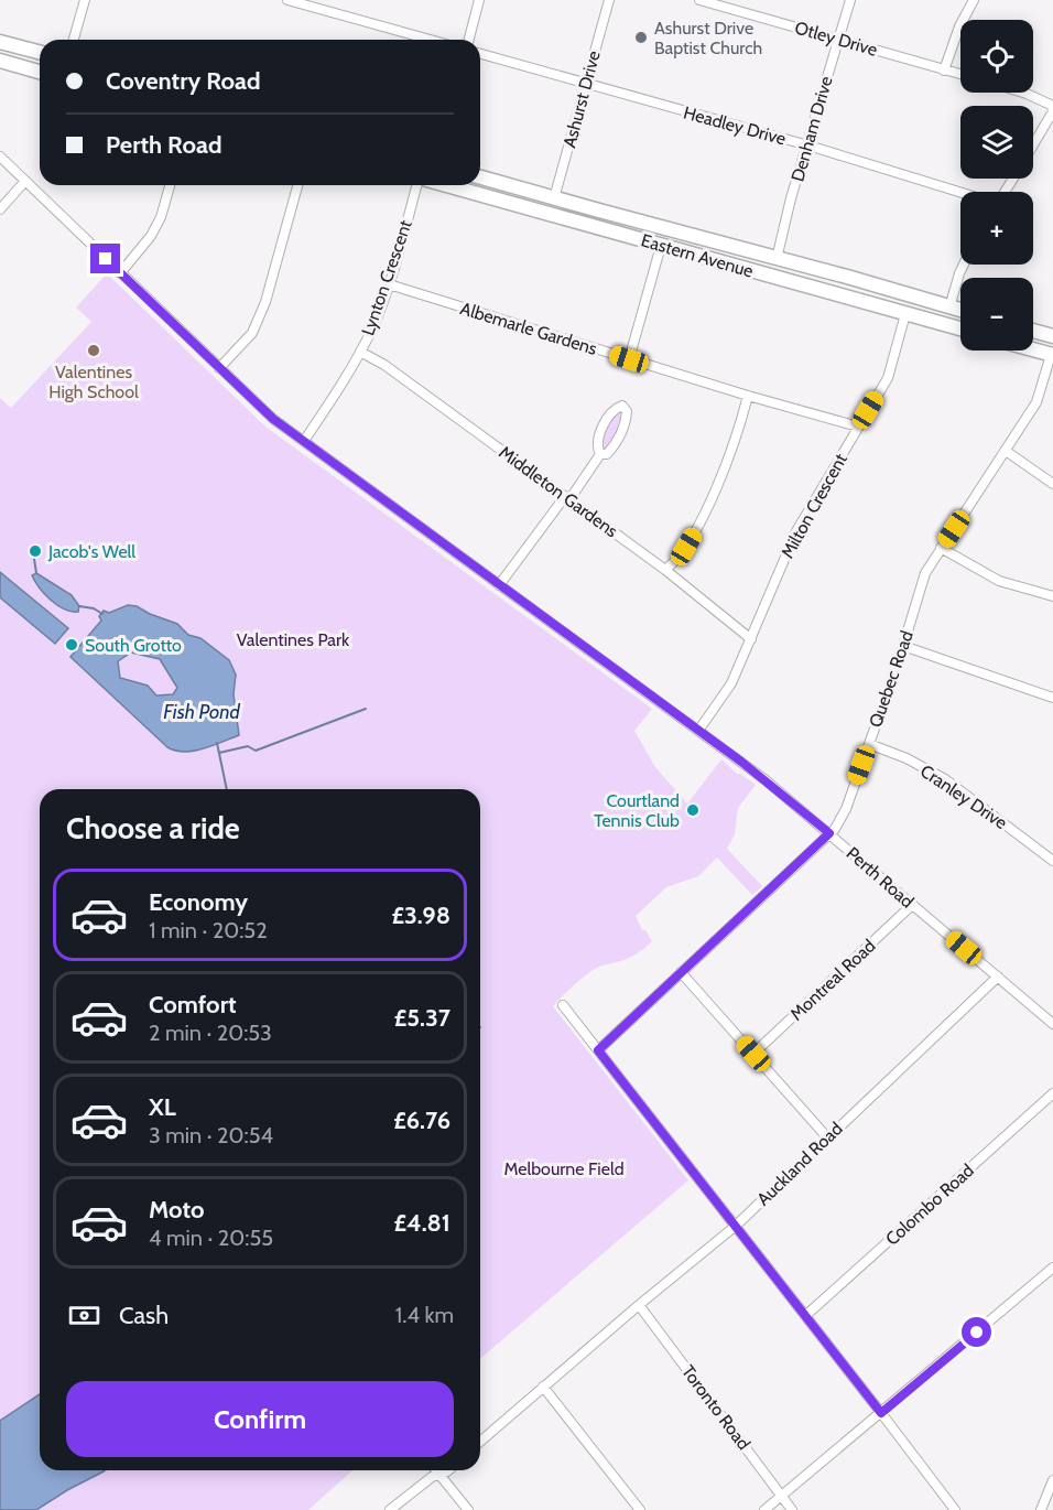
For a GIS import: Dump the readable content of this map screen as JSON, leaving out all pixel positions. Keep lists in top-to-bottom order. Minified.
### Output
{"streets":{"highway":["Eastern Avenue"],"street":["Otley Drive","Ashurst Drive","Headley Drive","Denham Drive","Lynton Crescent","Albemarle Gardens","Middleton Gardens","Milton Crescent","Quebec Road","Cranley Drive","Perth Road","Montreal Road","Auckland Road","Colombo Road","Toronto Road"]},"crossings":[["Otley Drive","Denham Drive"],["Ashurst Drive","Headley Drive"],["Ashurst Drive","Eastern Avenue"],["Headley Drive","Denham Drive"],["Denham Drive","Eastern Avenue"],["Eastern Avenue","Milton Crescent"],["Lynton Crescent","Albemarle Gardens"],["Lynton Crescent","Middleton Gardens"],["Lynton Crescent","Perth Road"],["Albemarle Gardens","Milton Crescent"],["Middleton Gardens","Milton Crescent"],["Milton Crescent","Perth Road"],["Quebec Road","Cranley Drive"],["Quebec Road","Perth Road"],["Perth Road","Montreal Road"],["Perth Road","Auckland Road"],["Auckland Road","Toronto Road"]],"water":["Fish Pond"],"parks":["Valentines Park","Melbourne Field"],"places":["Ashurst Drive Baptist Church","Valentines High School","Jacob's Well","South Grotto","Courtland Tennis Club"],"page":{"map_buttons":["+","−"],"banner":["Coventry Road","Perth Road"],"heading":"Choose a ride","list":[{"name":"Economy","note":"1 min · 20:52","value":"£3.98"},{"name":"Comfort","note":"2 min · 20:53","value":"£5.37"},{"name":"XL","note":"3 min · 20:54","value":"£6.76"},{"name":"Moto","note":"4 min · 20:55","value":"£4.81"}],"pay":["Cash","1.4 km"],"buttons":"Confirm"}}
